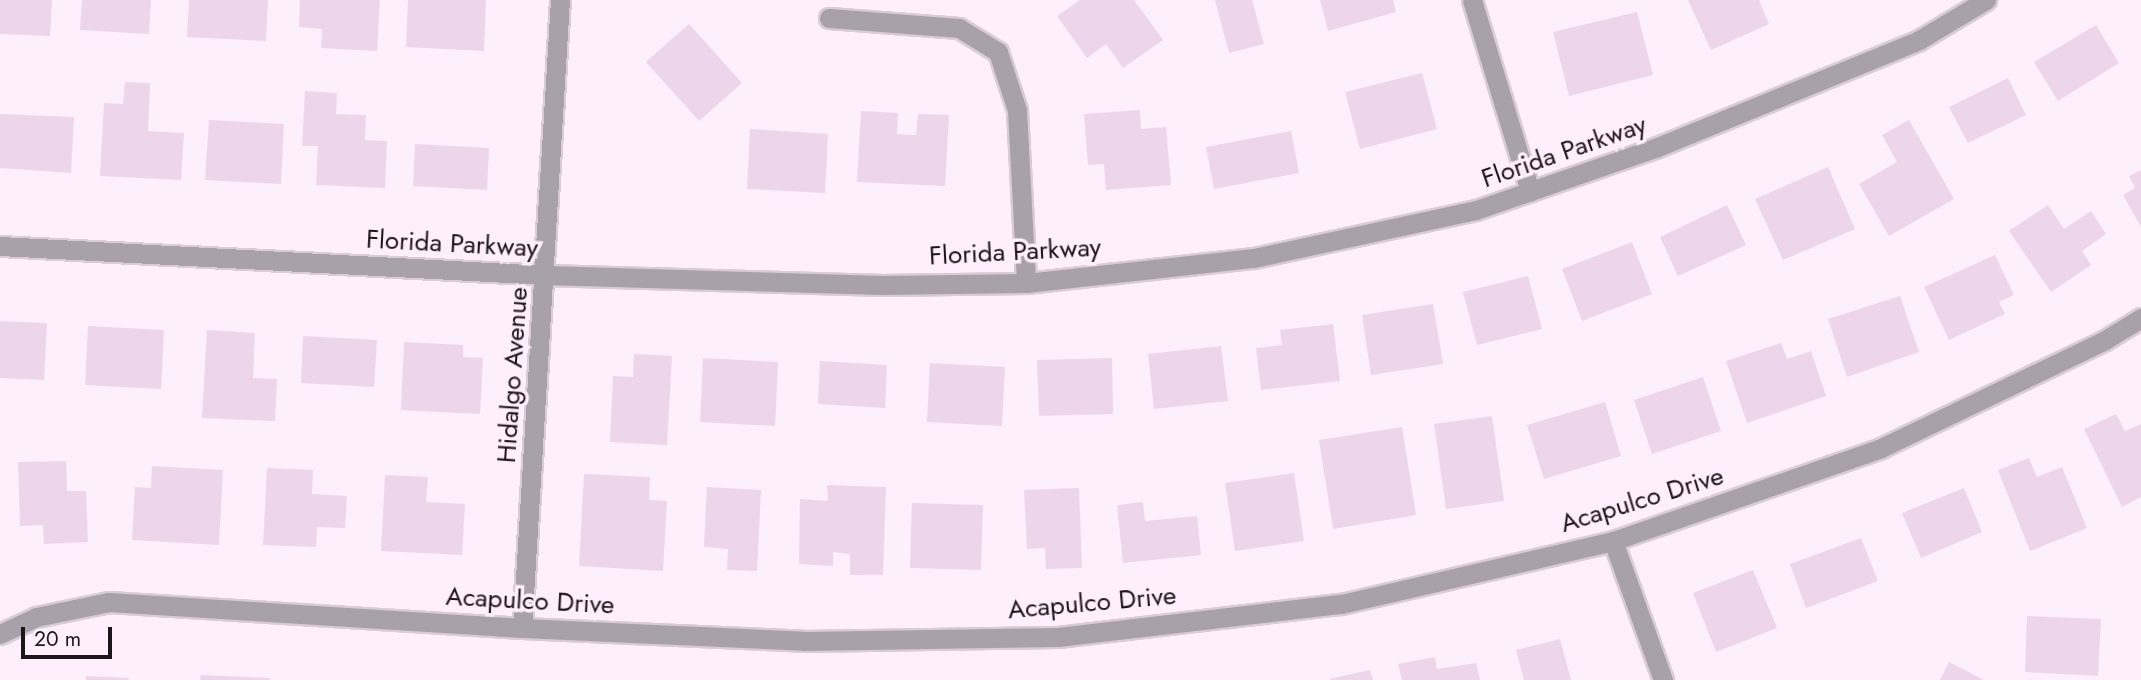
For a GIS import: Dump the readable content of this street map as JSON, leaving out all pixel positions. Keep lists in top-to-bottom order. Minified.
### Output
{"streets":{"street":["Florida Parkway","Hidalgo Avenue","Acapulco Drive"]},"crossings":[["Florida Parkway","Hidalgo Avenue"],["Hidalgo Avenue","Acapulco Drive"]],"scale_bar":"20 m"}
